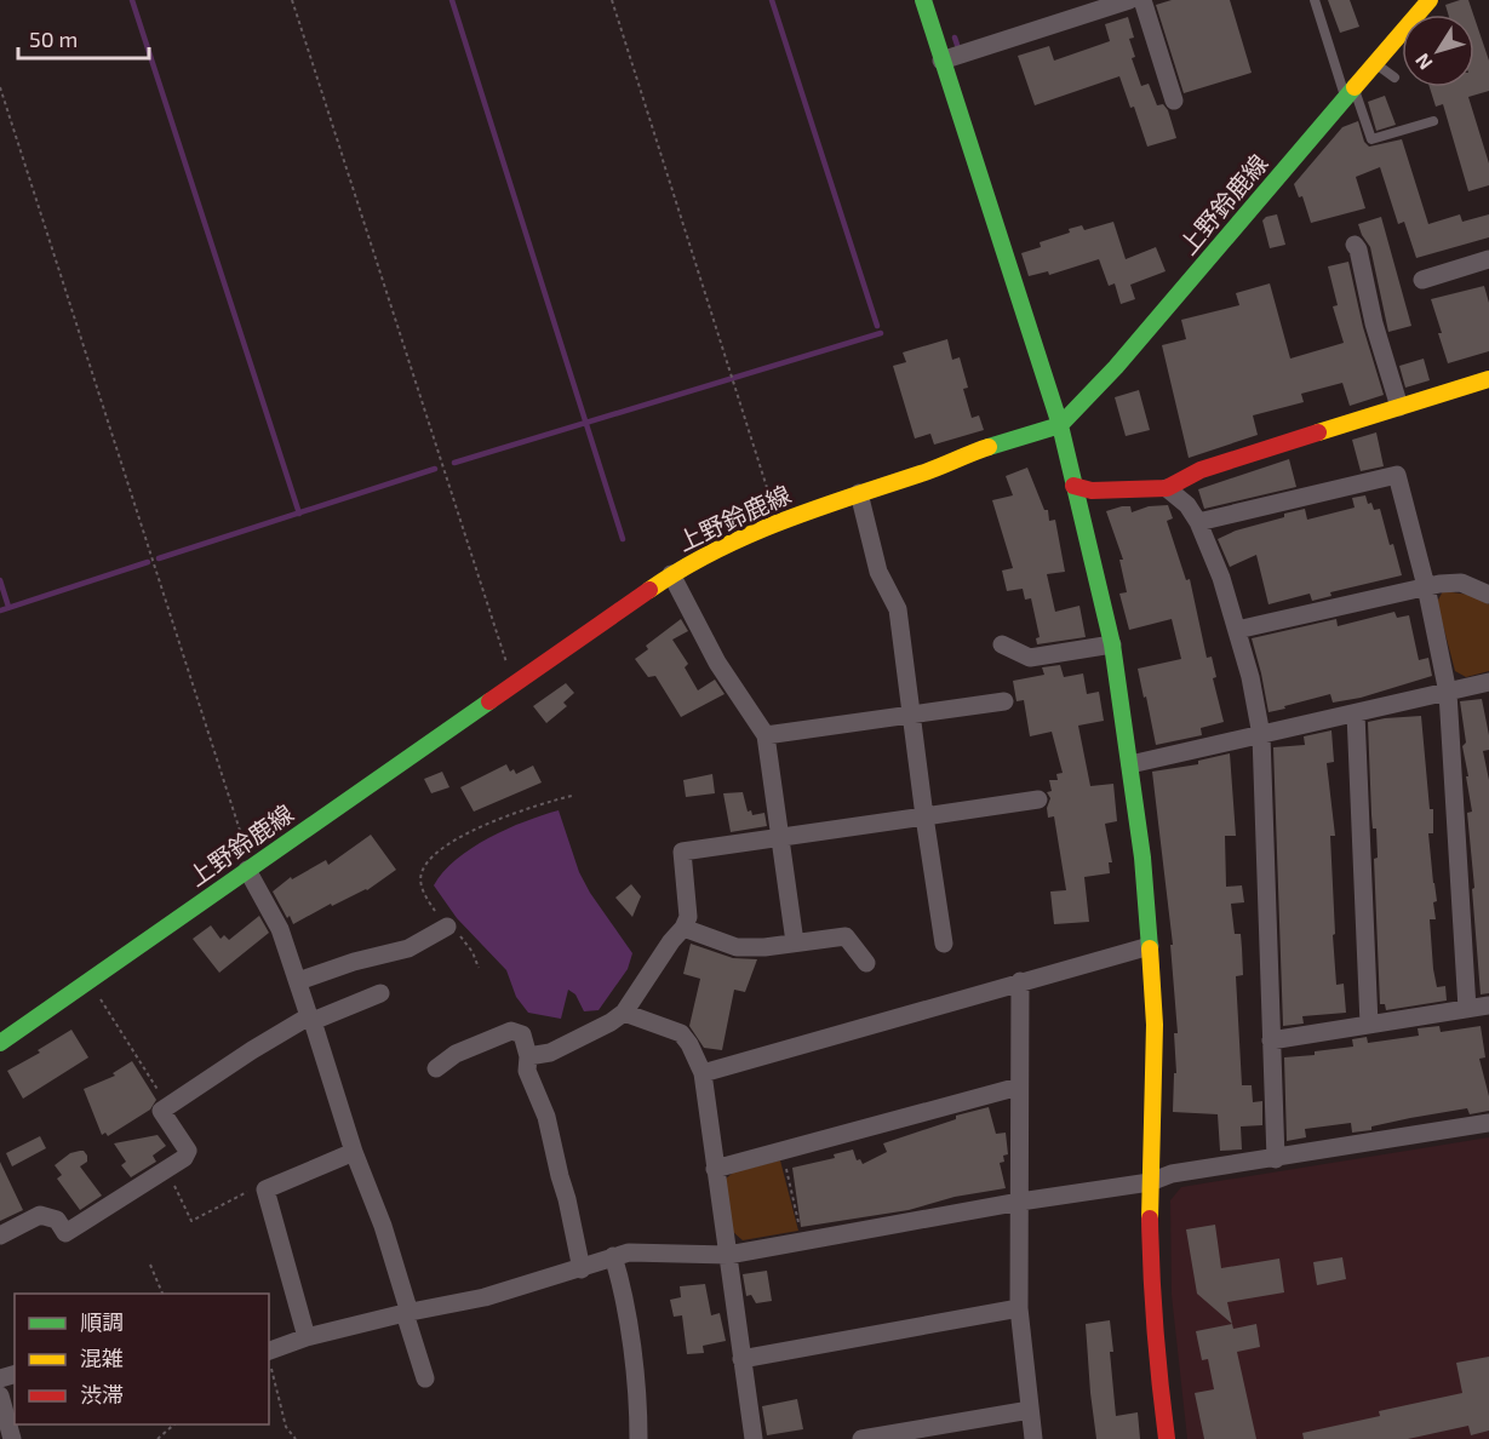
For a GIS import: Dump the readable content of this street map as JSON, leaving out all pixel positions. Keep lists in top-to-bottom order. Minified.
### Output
{"streets":{"street":["上野鈴鹿線"]},"legend":["順調","混雑","渋滞"],"scale_bar":"50 m","north":"bottom left"}
